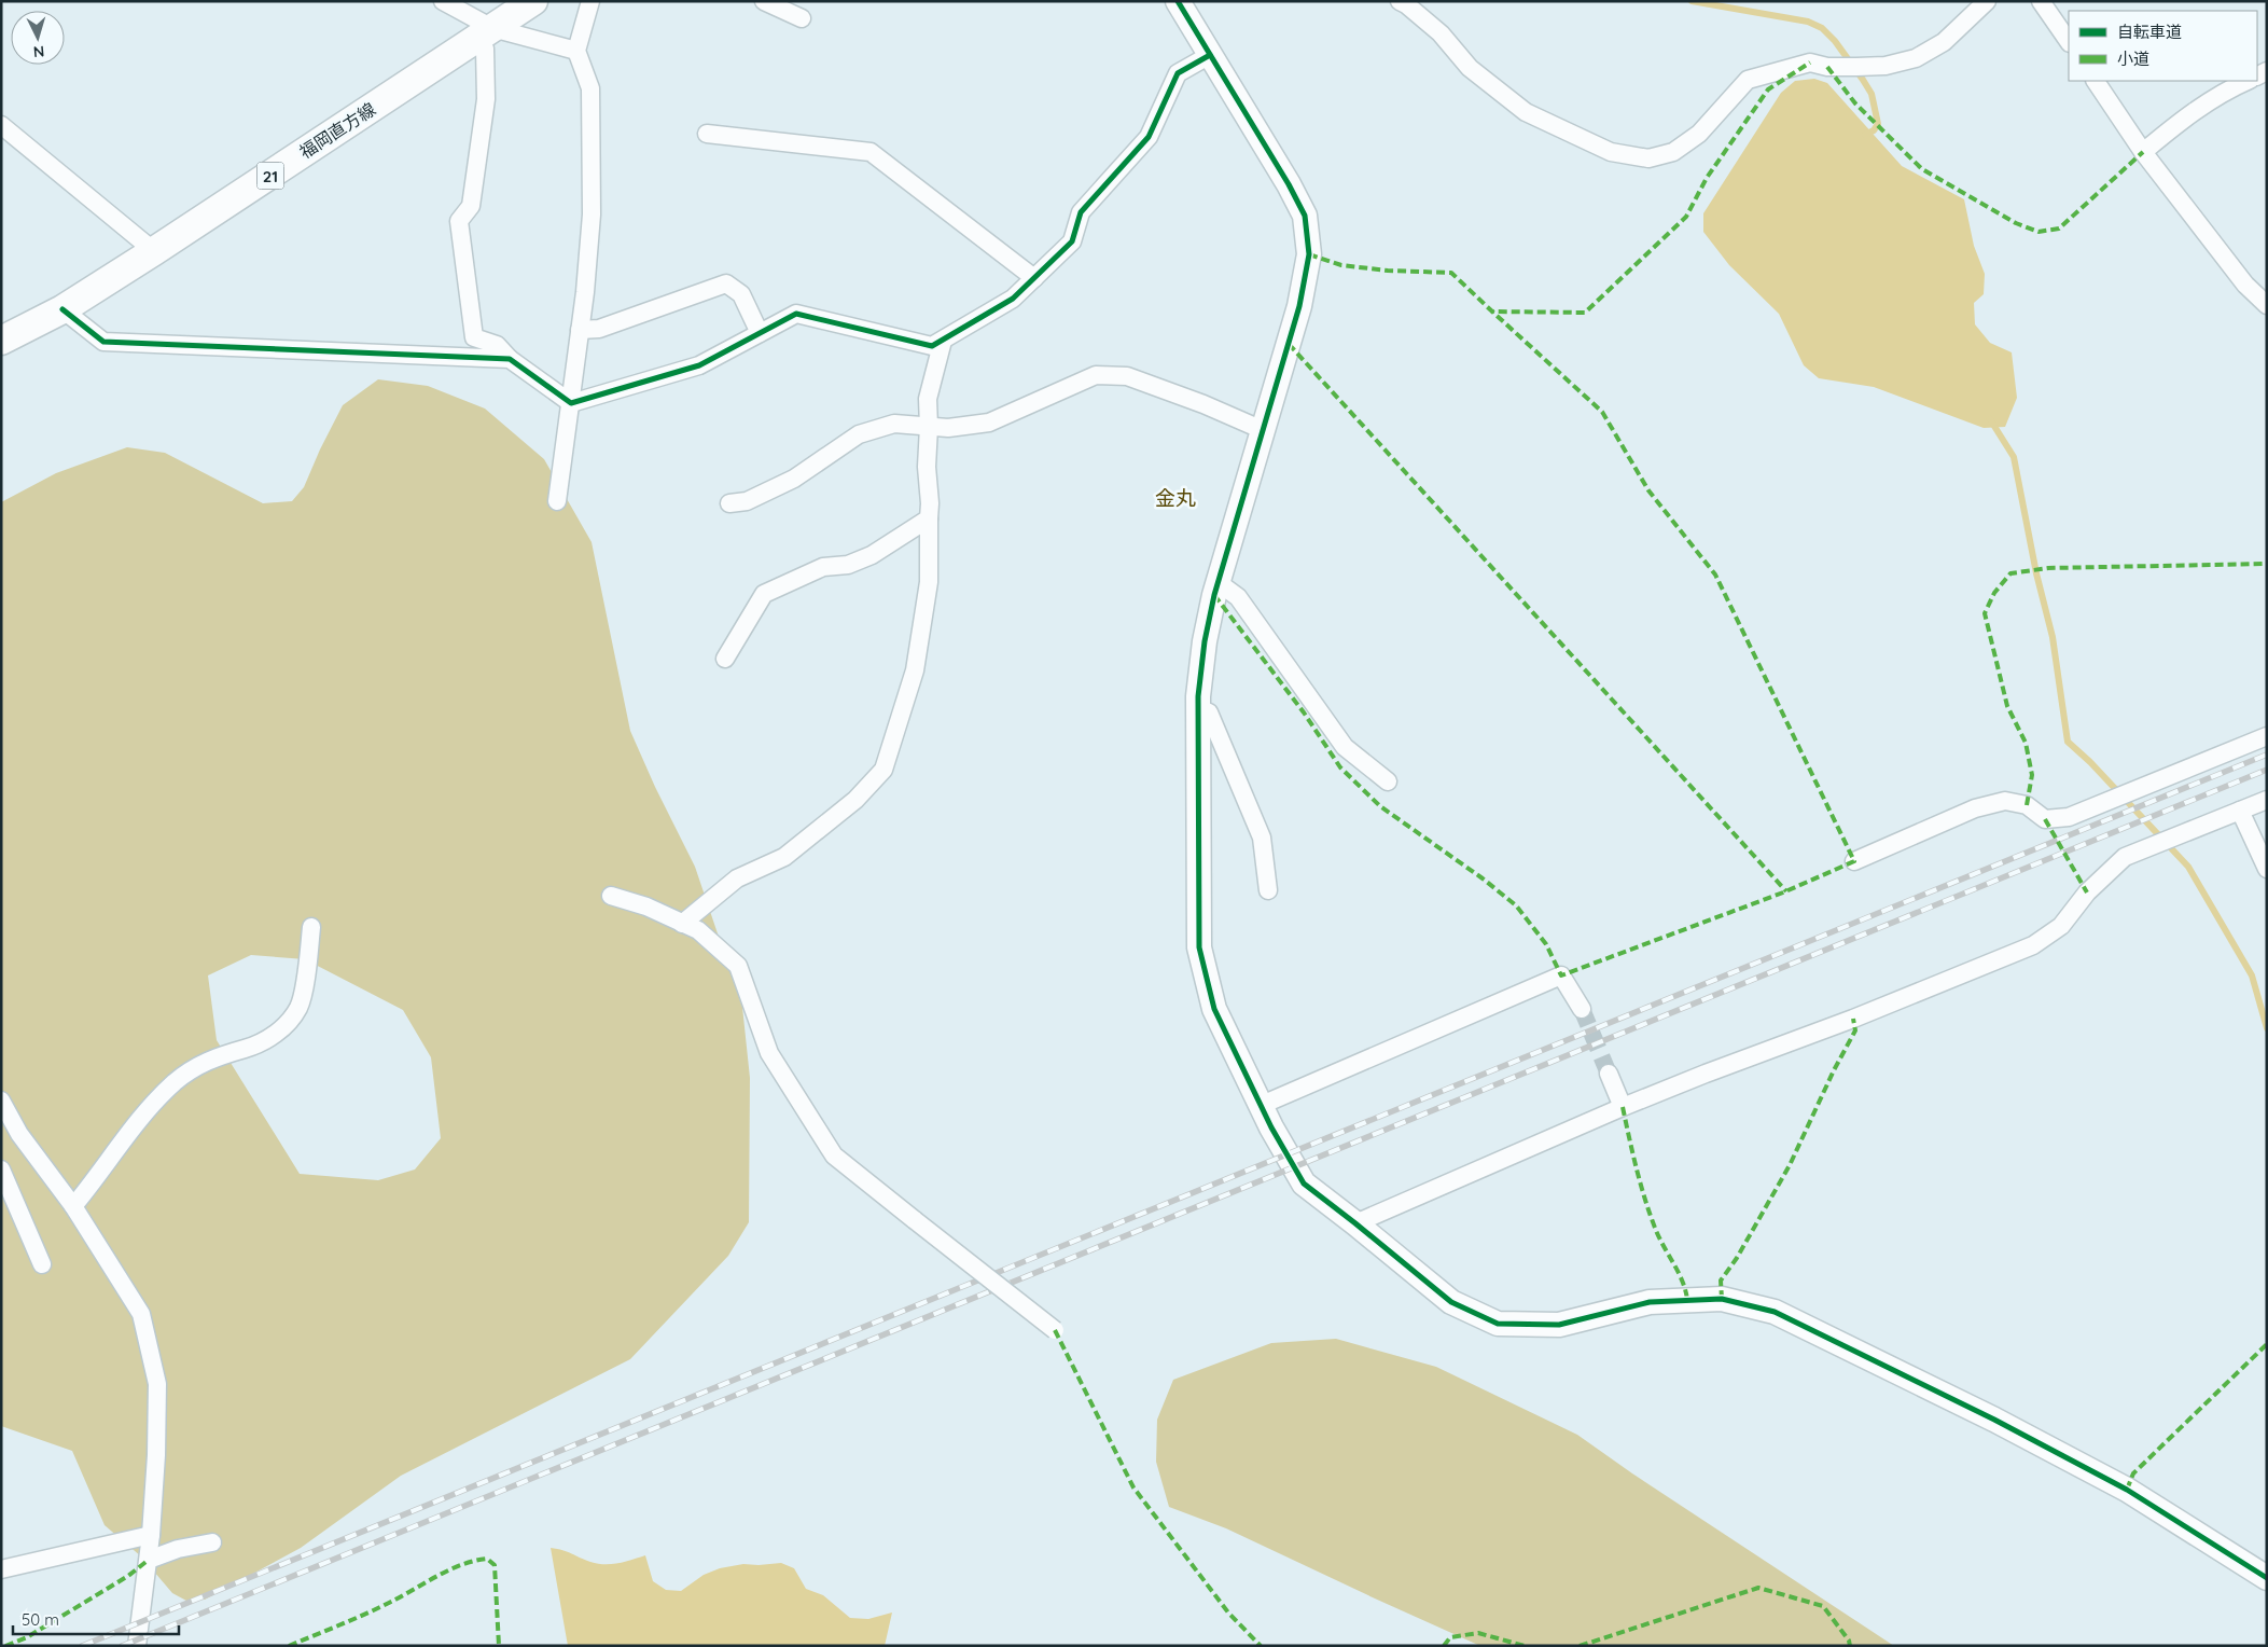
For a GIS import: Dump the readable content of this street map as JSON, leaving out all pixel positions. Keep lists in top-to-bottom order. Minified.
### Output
{"streets":{"main road":["福岡直方線","21"]},"districts":["金丸"],"legend":["自転車道","小道"],"scale_bar":"50 m","north":"bottom"}
